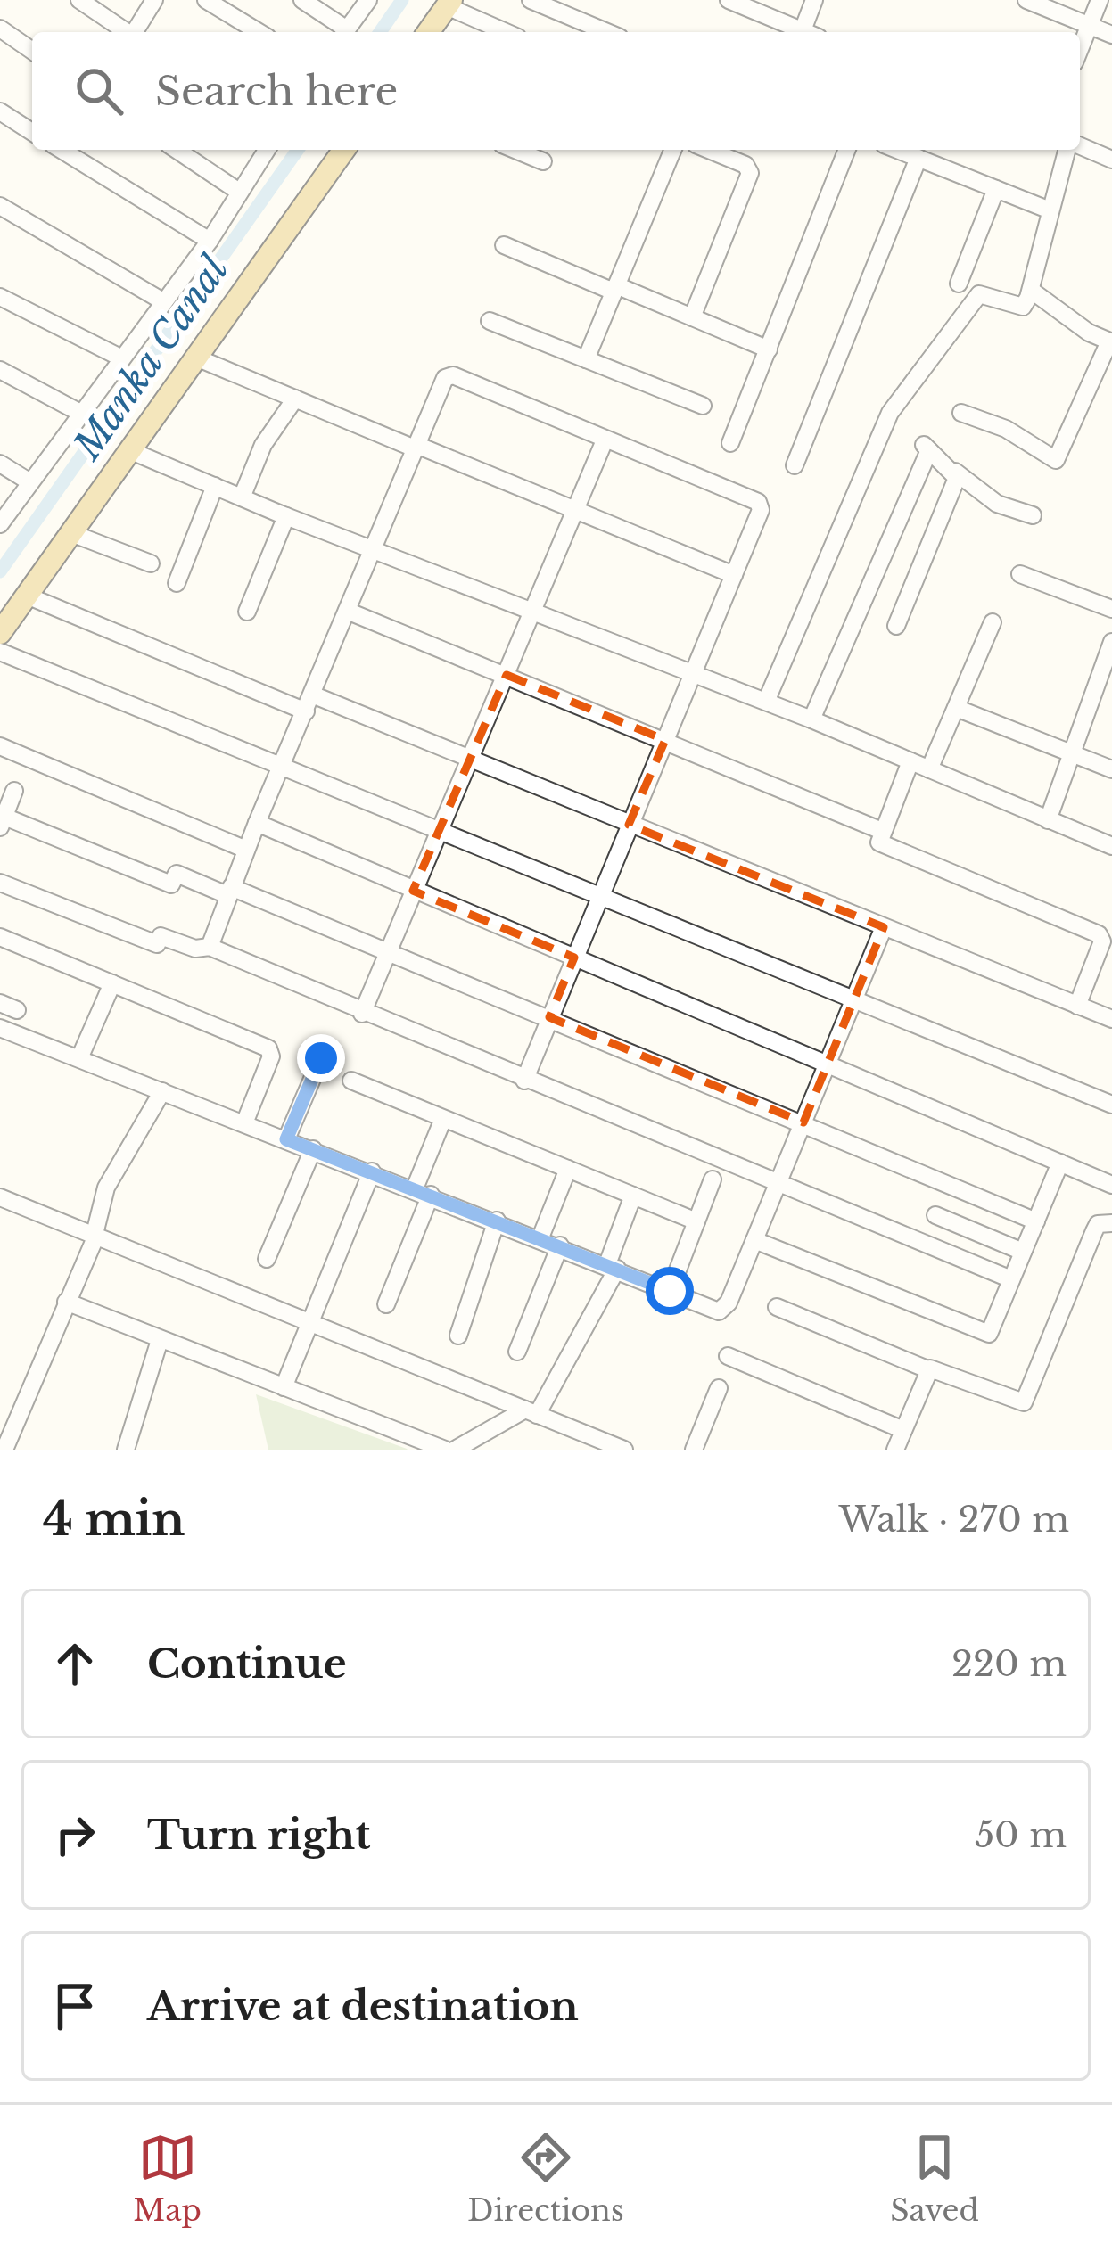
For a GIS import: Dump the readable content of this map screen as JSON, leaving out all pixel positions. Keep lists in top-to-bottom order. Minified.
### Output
{"water":["Manka Canal"],"page":{"search":"Search here","heading":["4 min","Walk · 270 m"],"list":[["Continue","220 m"],["Turn right","50 m"],"Arrive at destination"],"nav":["Map","Directions","Saved"]}}
